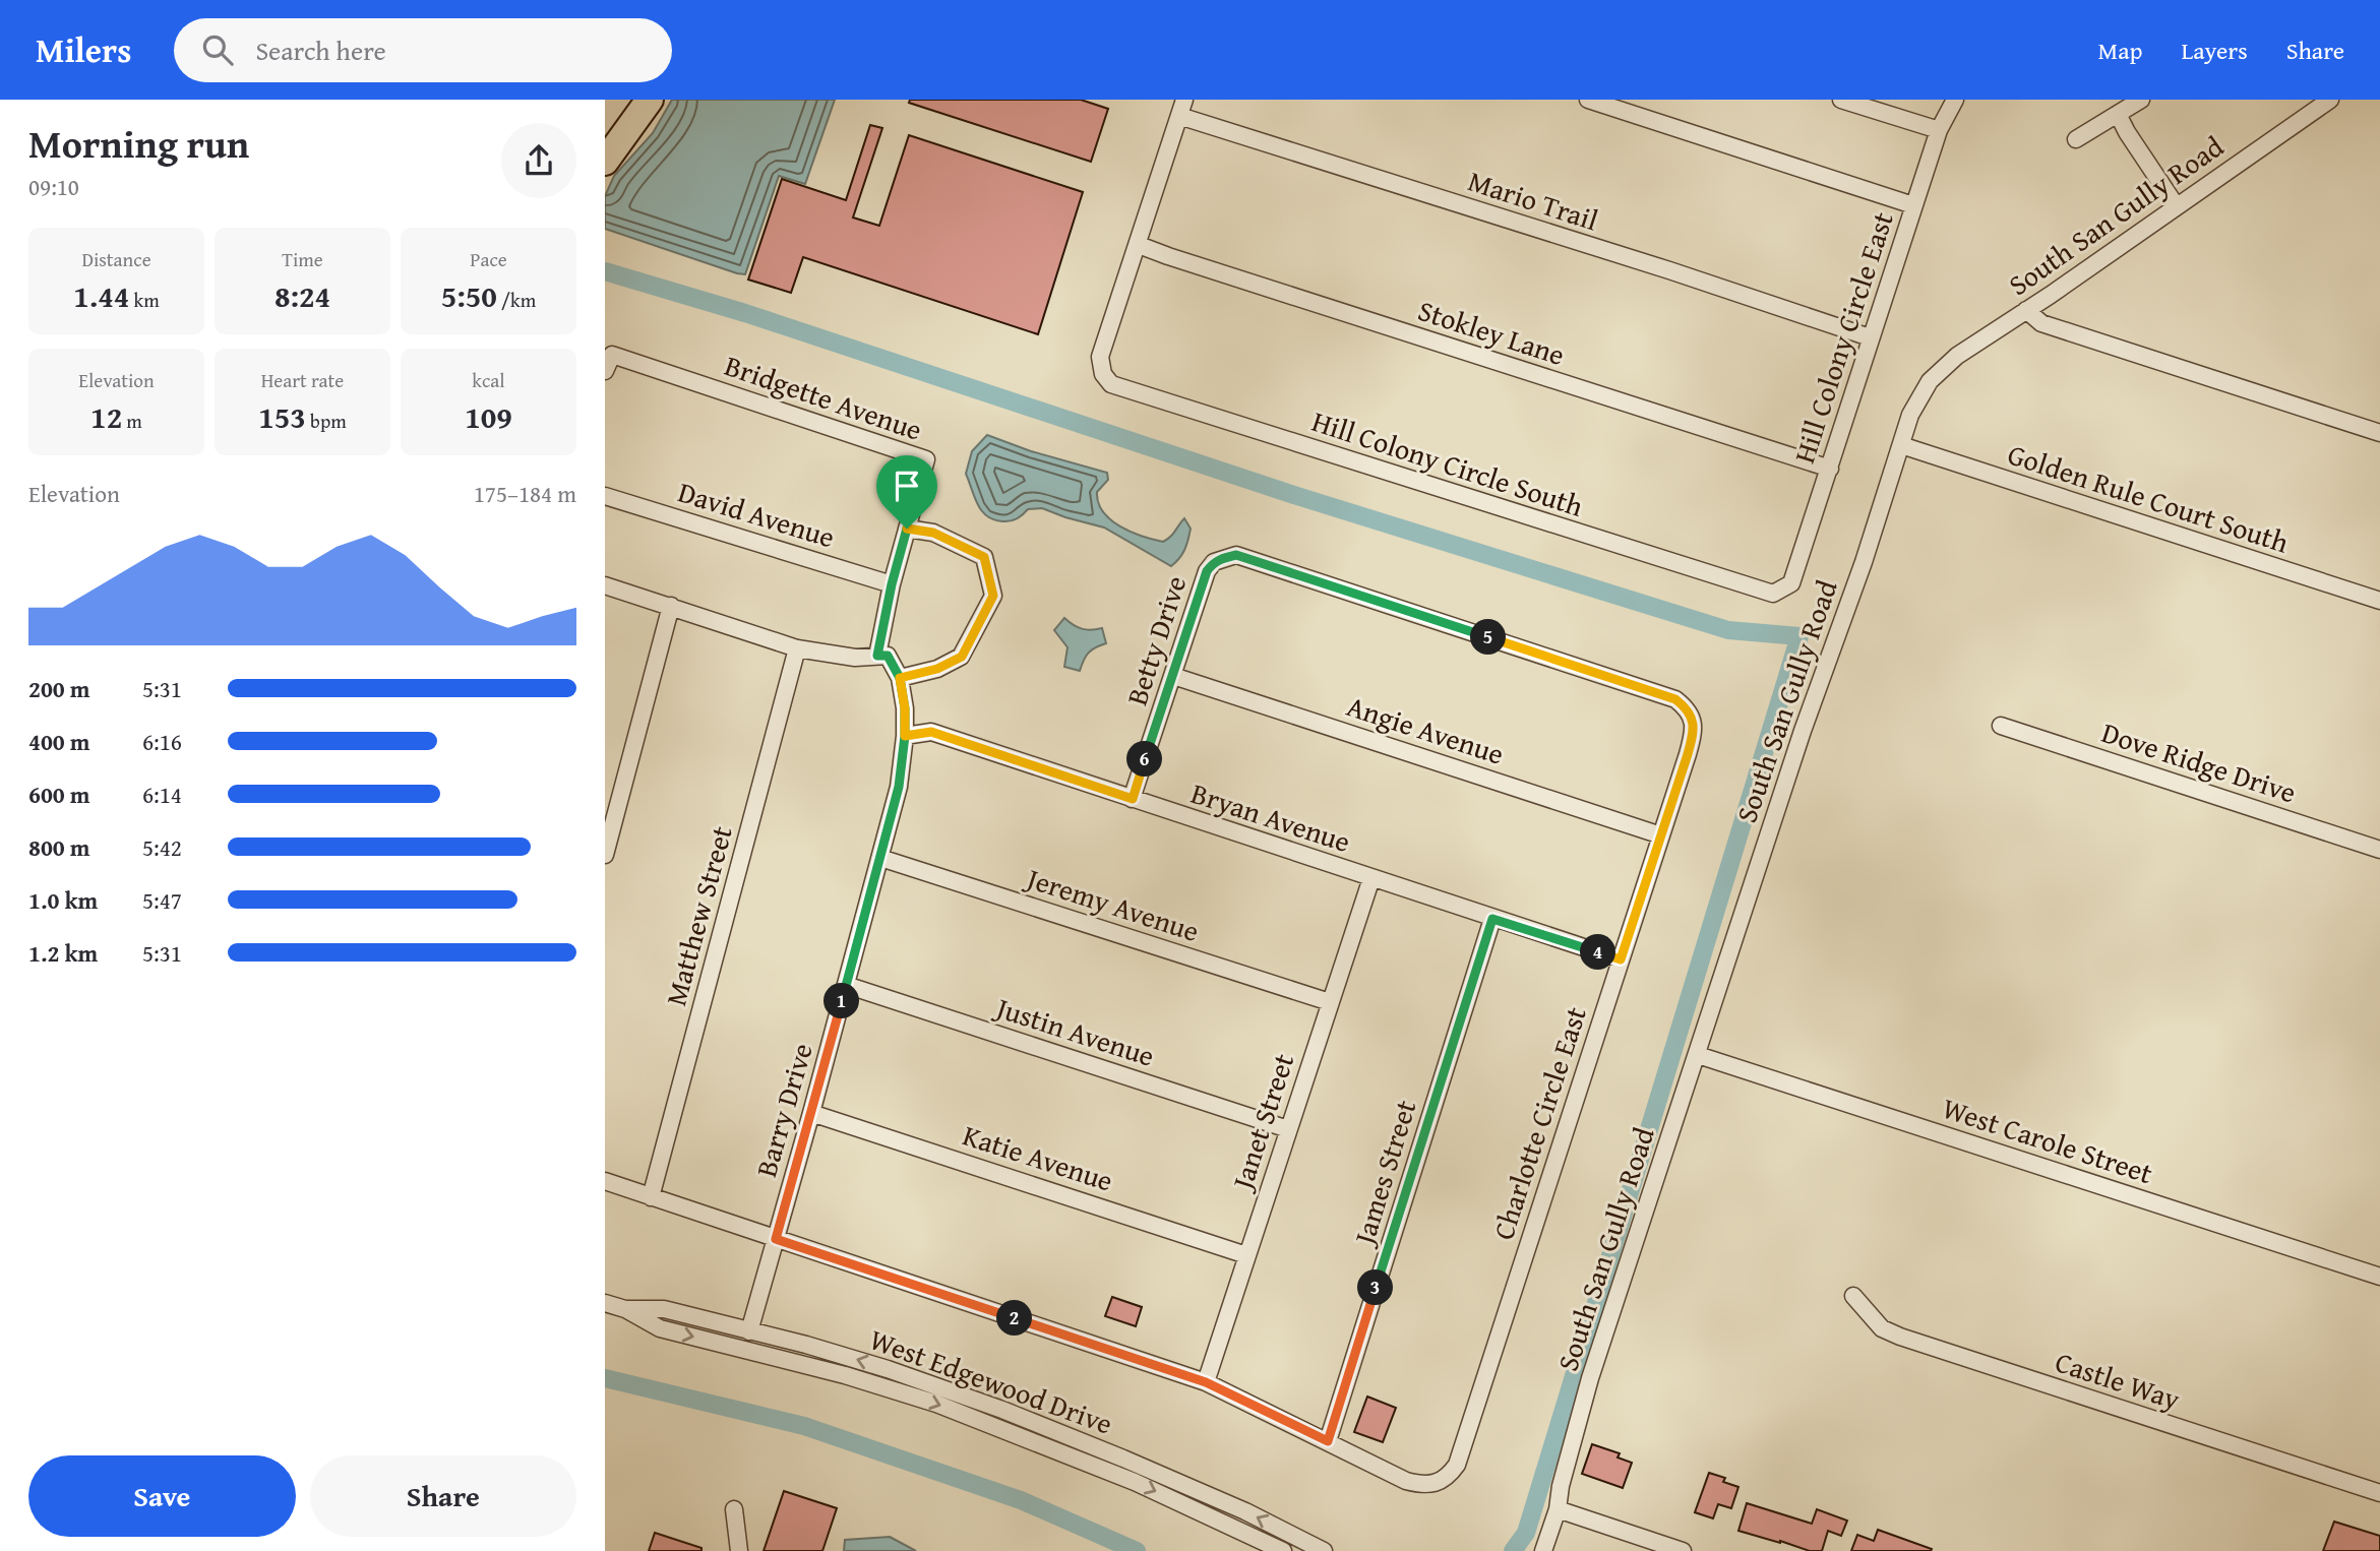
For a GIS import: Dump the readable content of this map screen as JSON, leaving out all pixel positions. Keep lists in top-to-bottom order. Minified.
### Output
{"streets":{"street":["Mario Trail","South San Gully Road","Stokley Lane","Hill Colony Circle East","Bridgette Avenue","Hill Colony Circle South","Golden Rule Court South","David Avenue","Betty Drive","Angie Avenue","Dove Ridge Drive","Bryan Avenue","Jeremy Avenue","Matthew Street","Justin Avenue","Barry Drive","Janet Street","Charlotte Circle East","West Carole Street","Katie Avenue","James Street","Castle Way","West Edgewood Drive"]},"crossings":[["Mario Trail","Hill Colony Circle East"],["South San Gully Road","Golden Rule Court South"],["South San Gully Road","West Carole Street"],["Stokley Lane","Hill Colony Circle East"],["Stokley Lane","Hill Colony Circle South"],["Hill Colony Circle East","Hill Colony Circle South"],["Bridgette Avenue","David Avenue"],["Betty Drive","Angie Avenue"],["Betty Drive","Bryan Avenue"],["Betty Drive","Charlotte Circle East"],["Angie Avenue","Charlotte Circle East"],["Bryan Avenue","Barry Drive"],["Bryan Avenue","Janet Street"],["Bryan Avenue","Charlotte Circle East"],["Bryan Avenue","James Street"],["Jeremy Avenue","Barry Drive"],["Jeremy Avenue","Janet Street"],["Justin Avenue","Barry Drive"],["Justin Avenue","Janet Street"],["Barry Drive","Katie Avenue"],["Barry Drive","West Edgewood Drive"],["Janet Street","Katie Avenue"],["Charlotte Circle East","James Street"]],"page":{"header":"Milers","search":"Search here","nav":["Map","Layers","Share"],"heading":["Morning run","09:10"],"stats":[["Distance","1.44 km"],["Time","8:24"],["Pace","5:50 /km"],["Elevation","12 m"],["Heart rate","153 bpm"],["kcal","109"]],"chart":["Elevation","175–184 m"],"pins":["5","6","4","1","3","2"],"list":[{"name":"200 m","note":"5:31"},{"name":"400 m","note":"6:16"},{"name":"600 m","note":"6:14"},{"name":"800 m","note":"5:42"},{"name":"1.0 km","note":"5:47"},{"name":"1.2 km","note":"5:31"}],"buttons":["Save","Share"]}}
